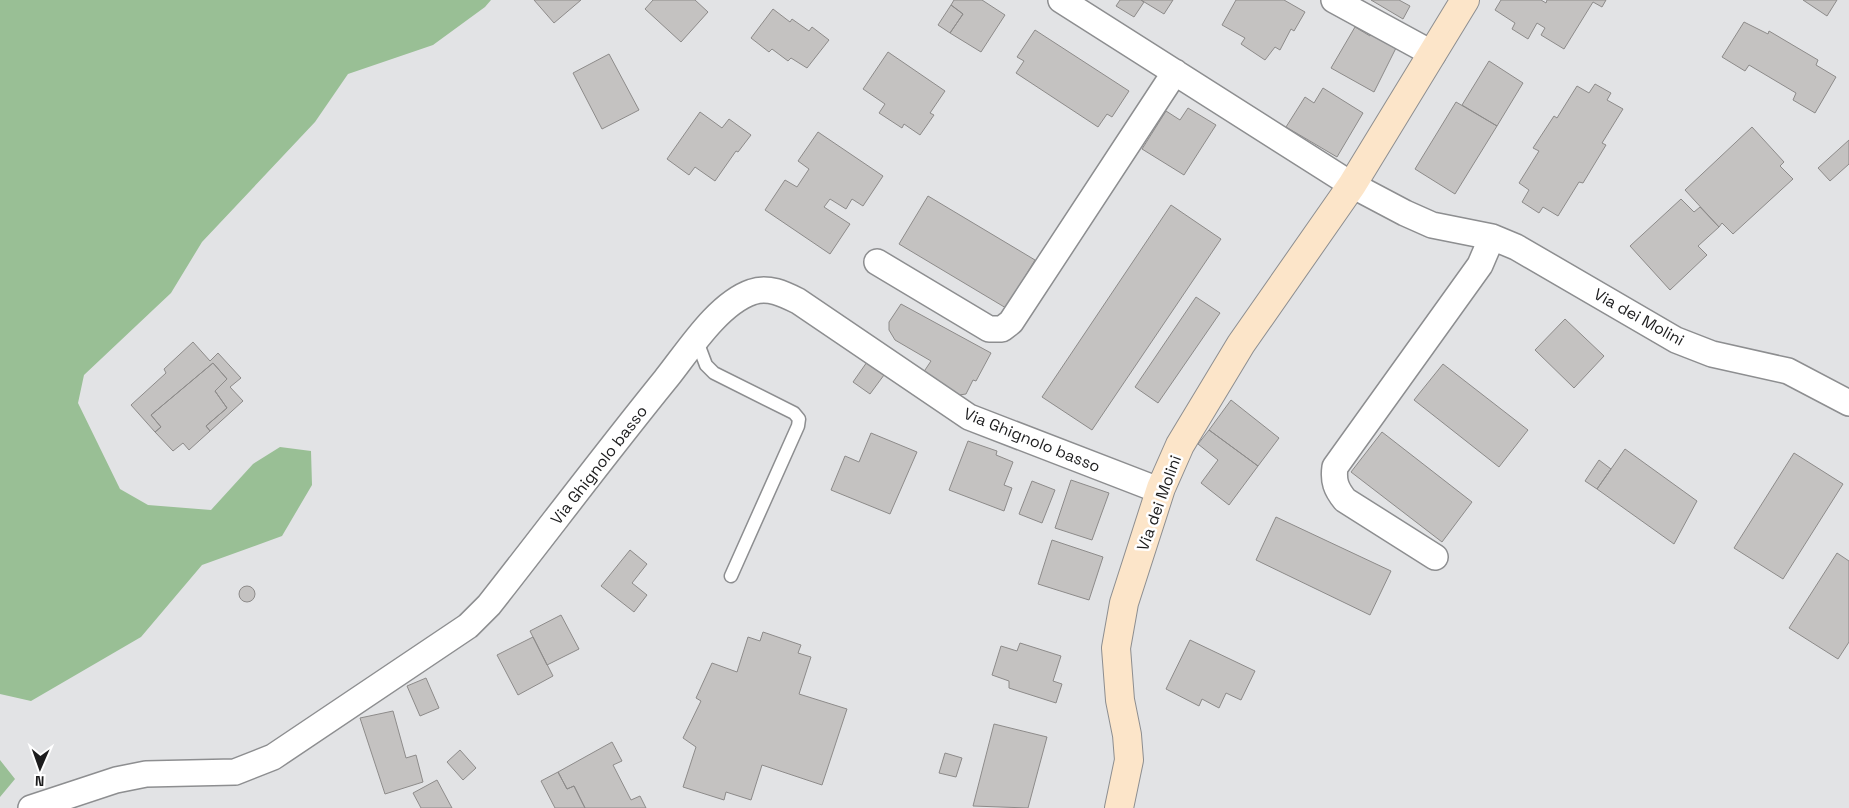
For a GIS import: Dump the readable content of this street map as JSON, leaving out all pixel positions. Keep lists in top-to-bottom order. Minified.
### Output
{"streets":{"street":["Via dei Molini","Via Ghignolo basso"]},"crossings":[["Via dei Molini","Via Ghignolo basso"]],"north":"bottom"}
